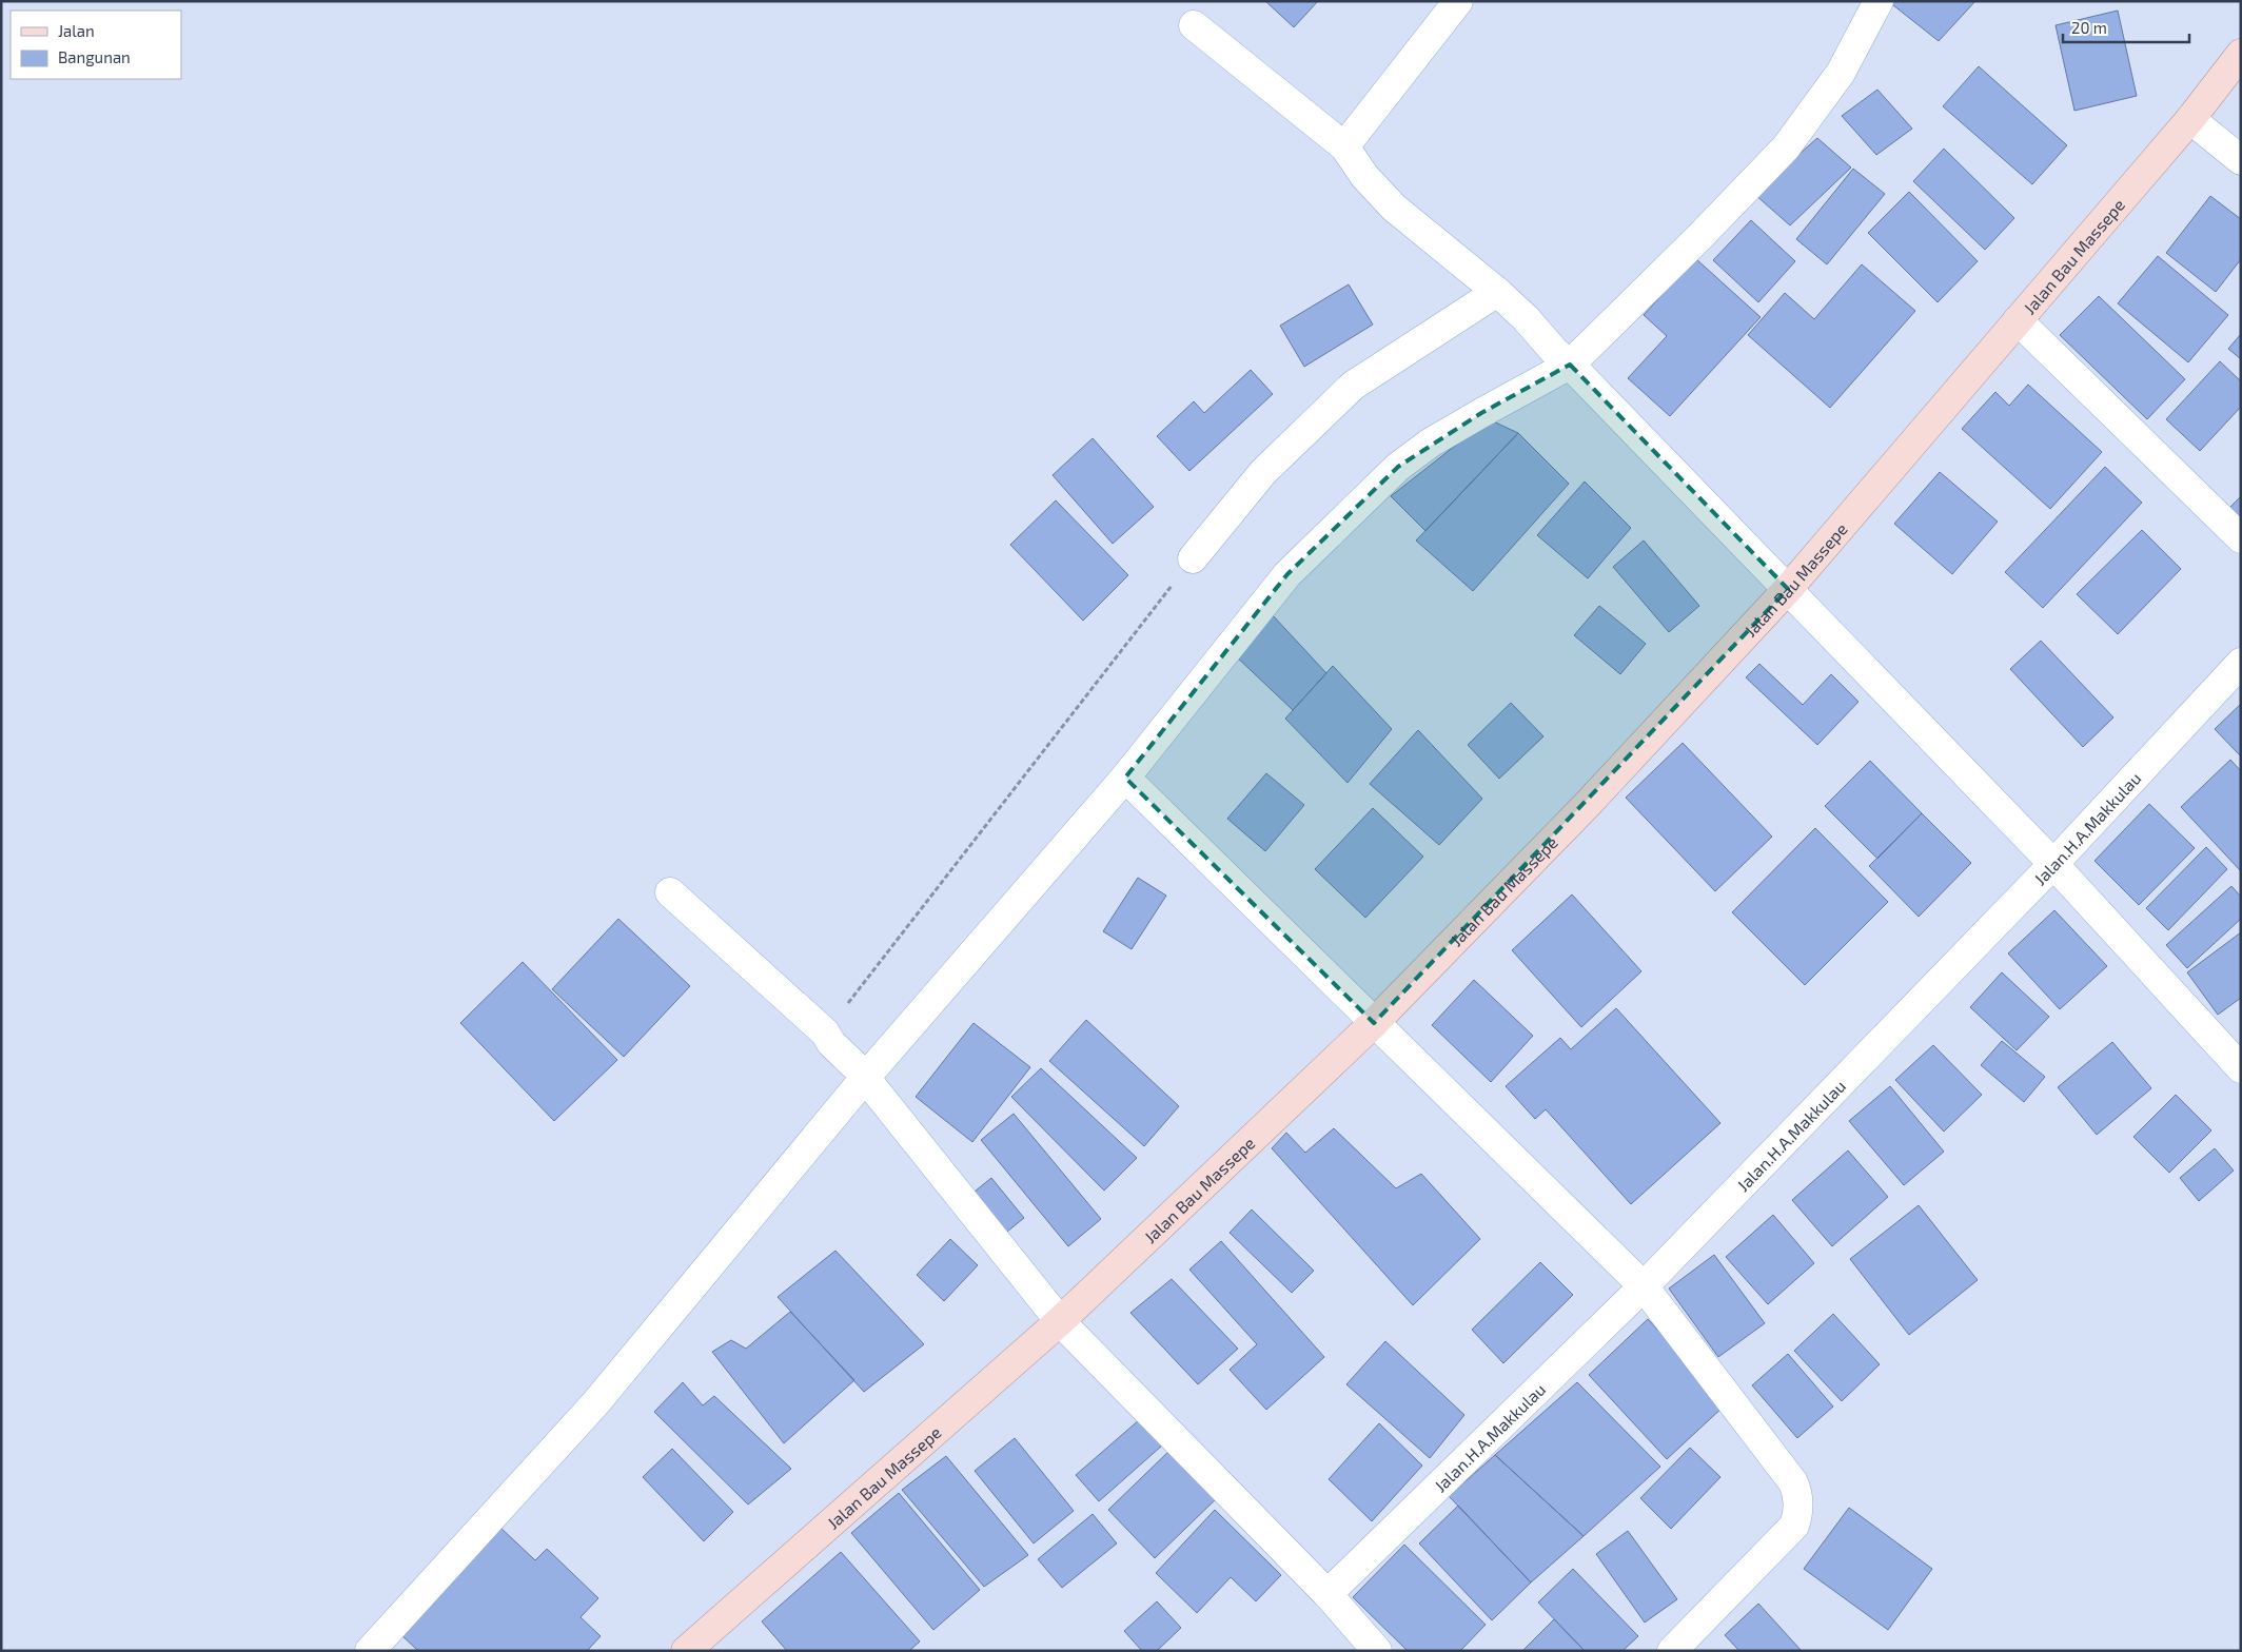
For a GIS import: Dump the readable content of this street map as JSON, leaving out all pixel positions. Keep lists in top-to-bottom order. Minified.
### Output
{"streets":{"main road":["Jalan Bau Massepe"],"street":["Jalan.H.A.Makkulau"]},"legend":["Jalan","Bangunan"],"scale_bar":"20 m"}
